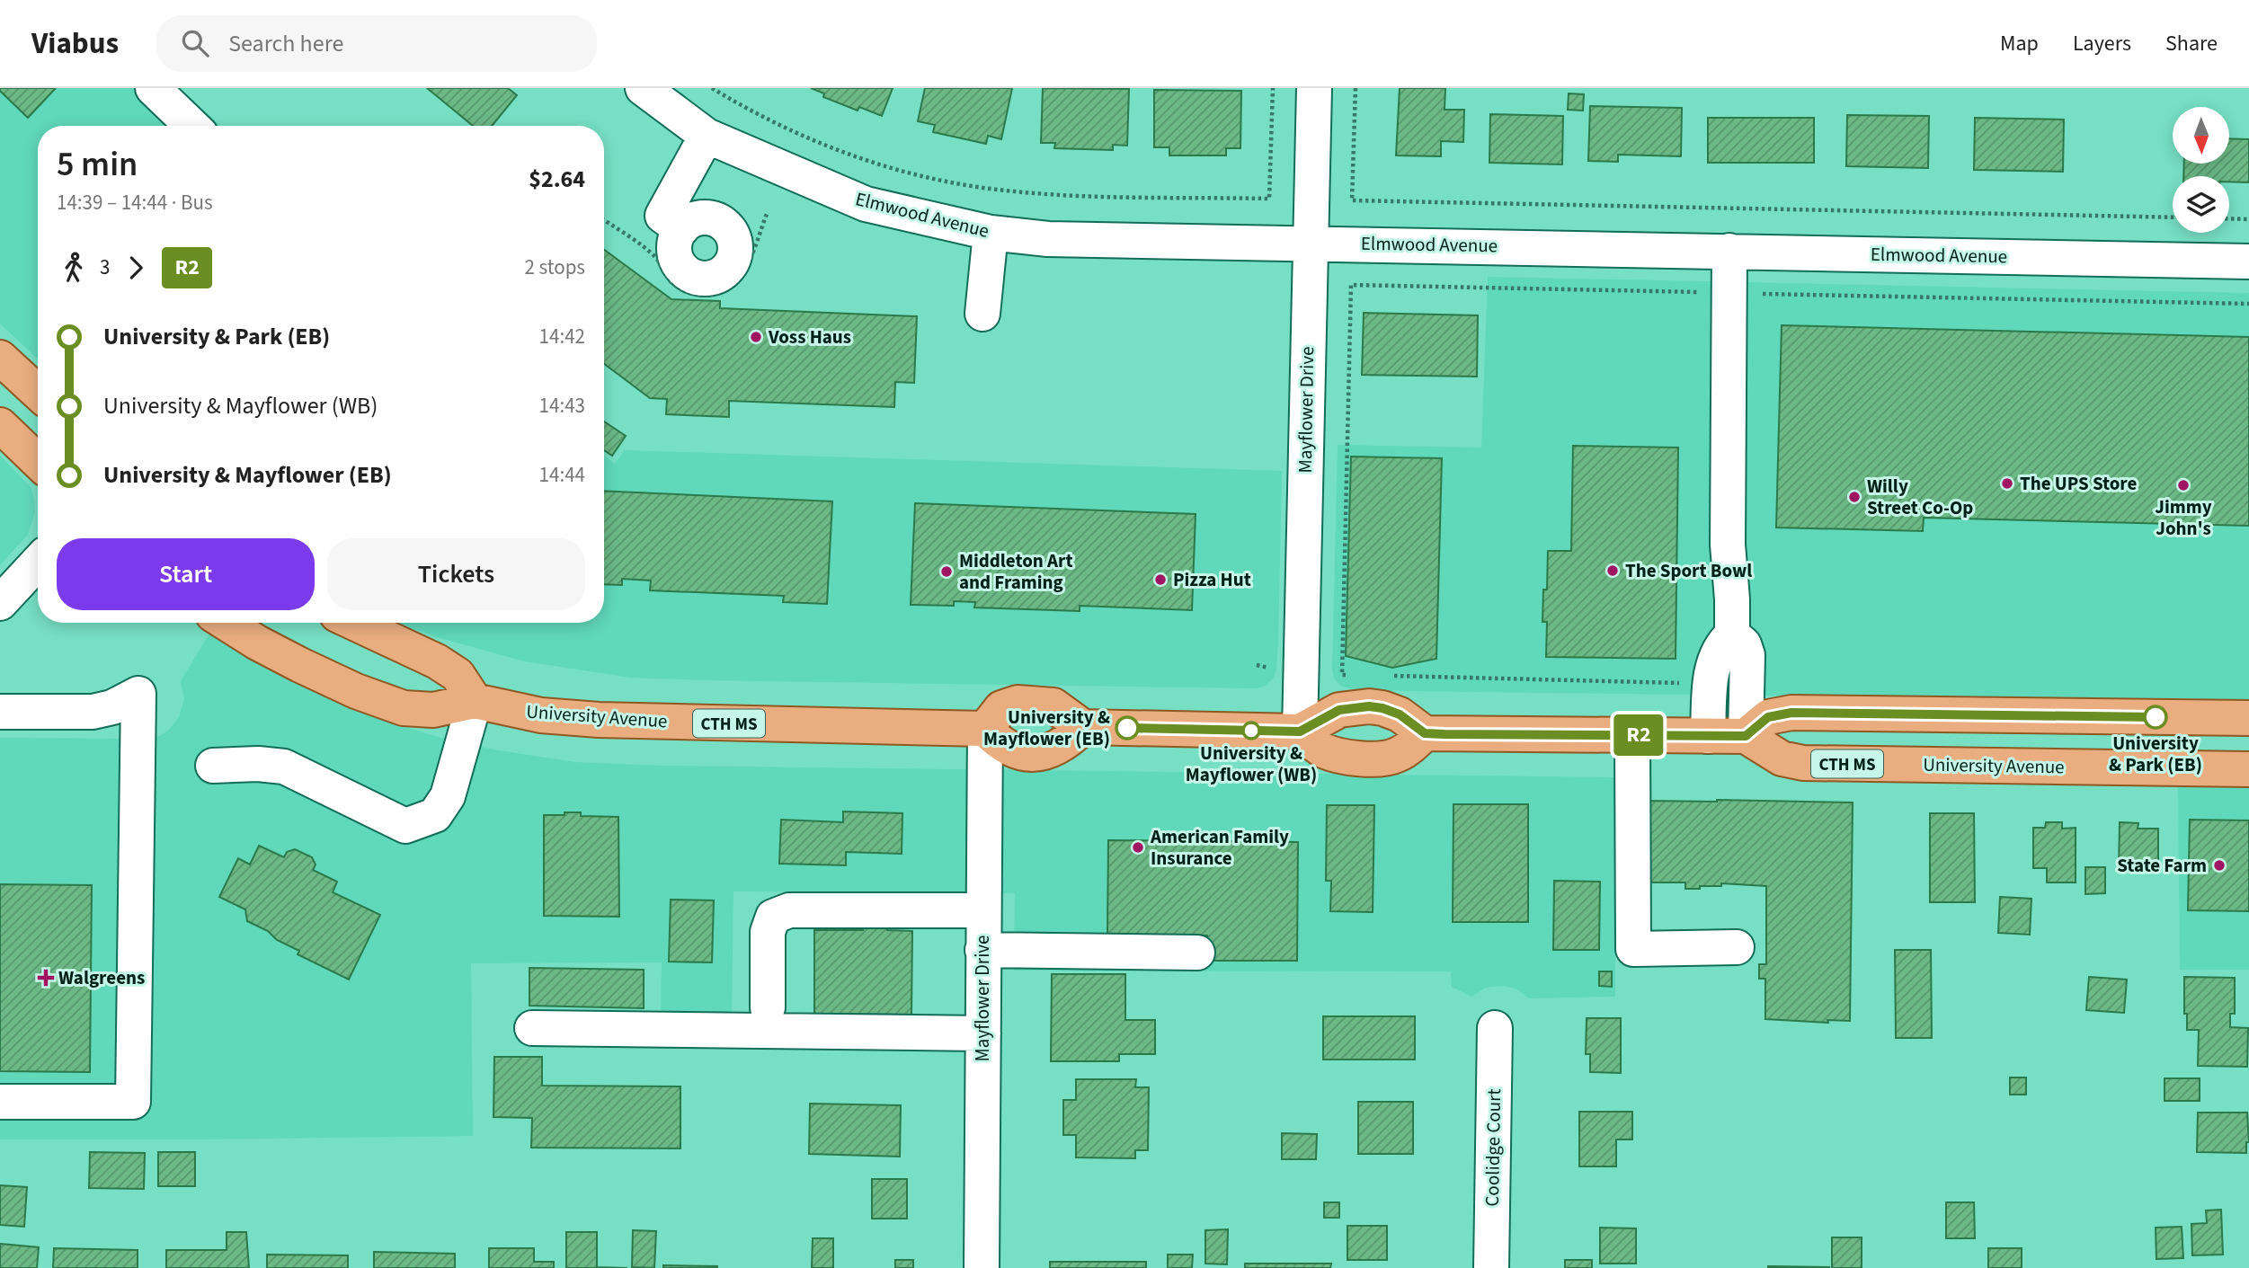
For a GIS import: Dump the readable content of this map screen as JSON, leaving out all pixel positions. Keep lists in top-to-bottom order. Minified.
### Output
{"streets":{"main road":["University Avenue","CTH MS"],"street":["Elmwood Avenue","Mayflower Drive","Coolidge Court"]},"crossings":[["Elmwood Avenue","Mayflower Drive"],["Mayflower Drive","University Avenue"]],"places":{"other":["Voss Haus","The UPS Store","Jimmy John's","Willy Street Co-Op","The Sport Bowl","Middleton Art and Framing","Pizza Hut","University & Park (EB)","University & Mayflower (EB)","University & Mayflower (WB)","American Family Insurance","State Farm"],"health":["Walgreens"]},"lines":["bus line R2"],"north":"bottom","page":{"header":"Viabus","search":"Search here","nav":["Map","Layers","Share"],"on_map":"R2","heading":["5 min","14:39 – 14:44 · Bus","$2.64"],"legs":["3","R2","2 stops"],"list":[{"name":"University & Park (EB)","value":"14:42"},{"name":"University & Mayflower (WB)","value":"14:43"},{"name":"University & Mayflower (EB)","value":"14:44"}],"buttons":["Start","Tickets"]}}
